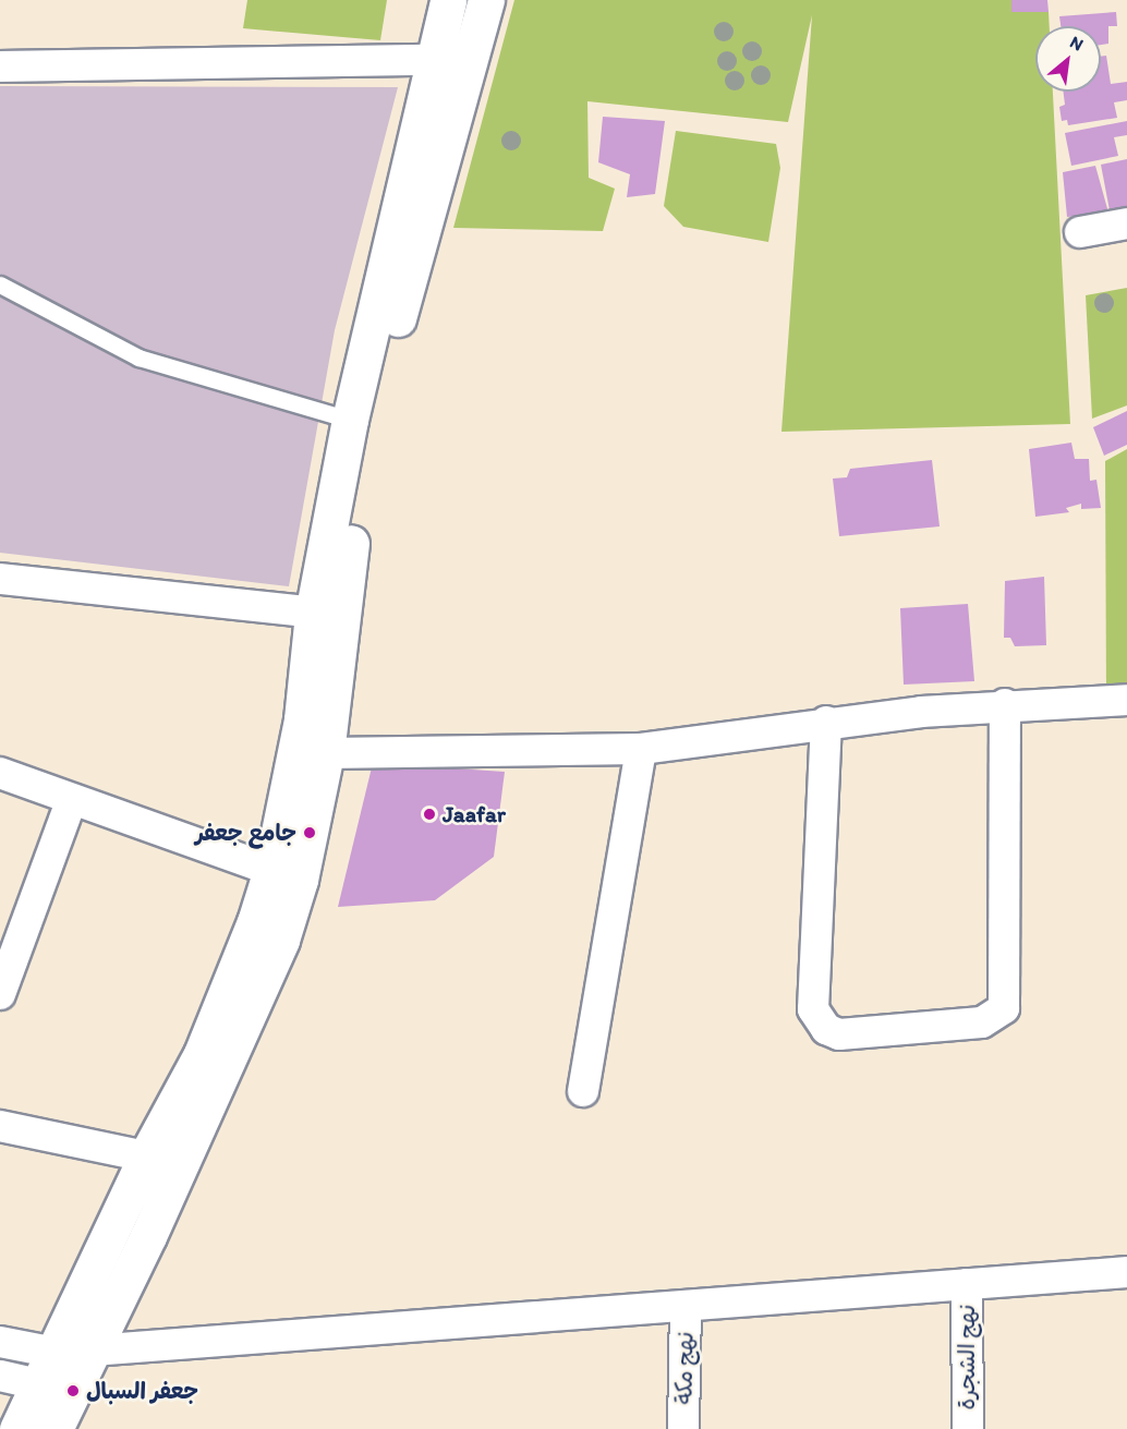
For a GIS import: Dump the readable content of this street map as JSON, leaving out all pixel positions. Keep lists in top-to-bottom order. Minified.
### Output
{"streets":{"street":["نهج الشجرة","نهج مكة"]},"places":["Jaafar","جامع جعفر","جعفر السبال"],"north":"top right"}
